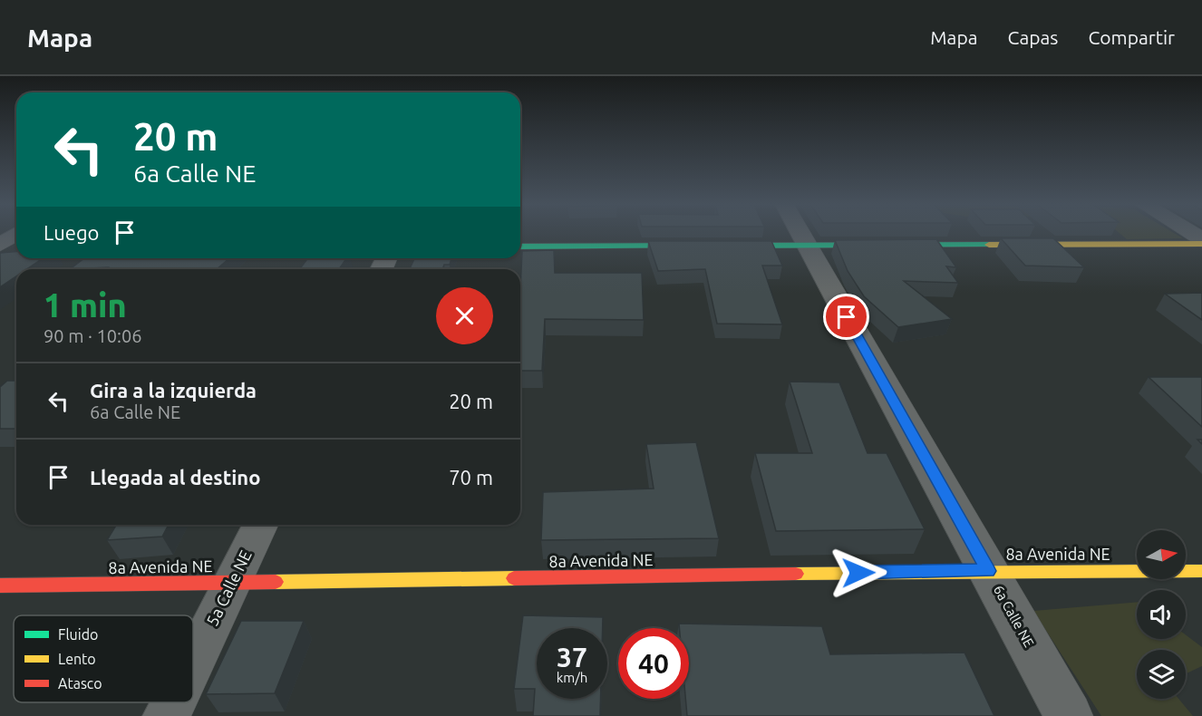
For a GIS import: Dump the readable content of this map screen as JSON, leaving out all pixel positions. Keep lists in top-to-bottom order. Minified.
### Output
{"streets":{"street":["8a Avenida NE","5a Calle NE","6a Calle NE"]},"crossings":[["8a Avenida NE","5a Calle NE"],["8a Avenida NE","6a Calle NE"]],"legend":["Fluido","Lento","Atasco"],"north":"right","page":{"header":"Mapa","nav":["Mapa","Capas","Compartir"],"turn":["20 m","6a Calle NE"],"then":"Luego","heading":["1 min","90 m · 10:06"],"list":[{"name":"Gira a la izquierda","note":"6a Calle NE","value":"20 m"},{"name":"Llegada al destino","value":"70 m"}],"speed":"37 km/h","limit":"40"}}
